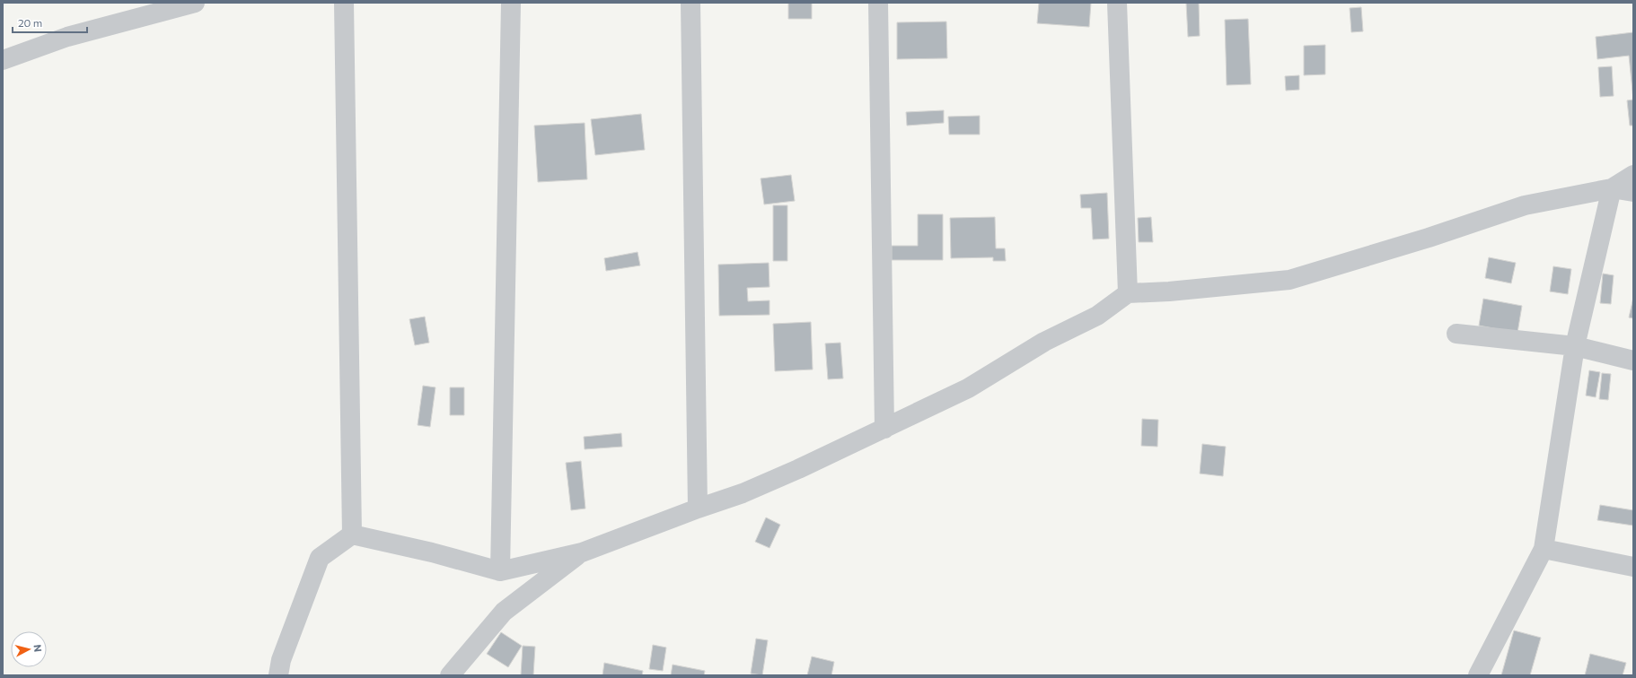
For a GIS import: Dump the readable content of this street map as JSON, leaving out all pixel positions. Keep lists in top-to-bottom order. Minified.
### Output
{"scale_bar":"20 m","north":"right"}
